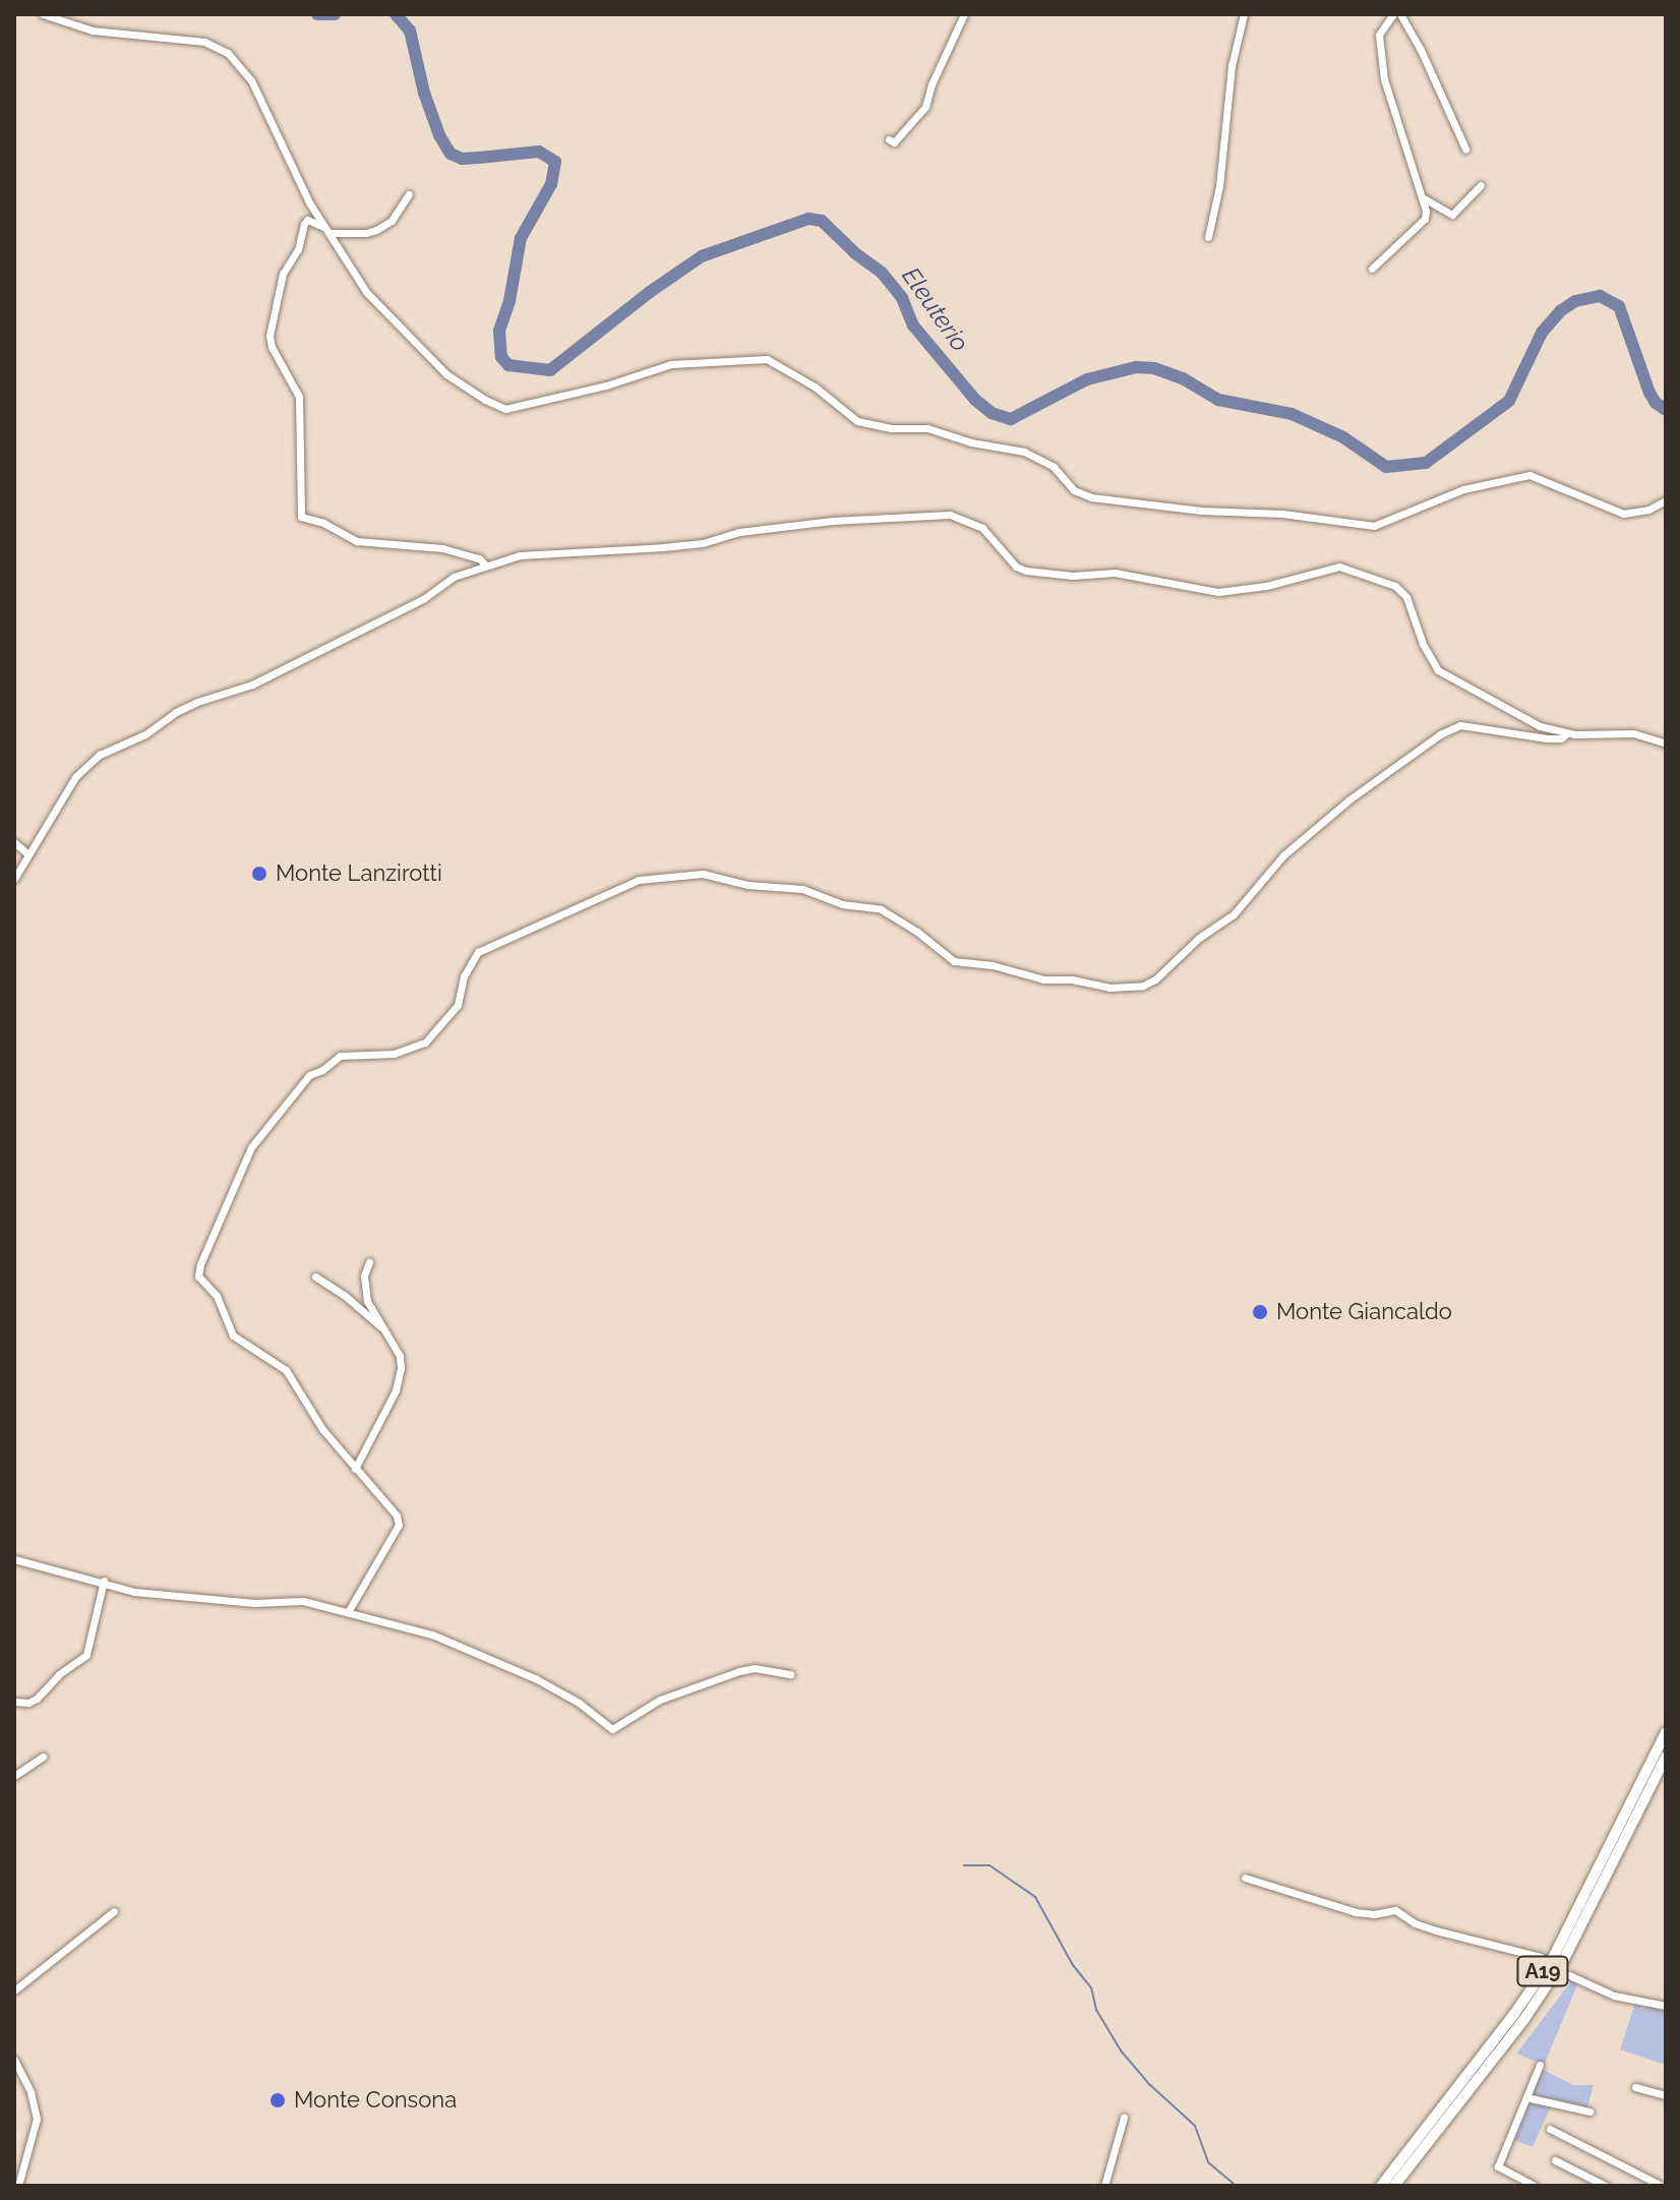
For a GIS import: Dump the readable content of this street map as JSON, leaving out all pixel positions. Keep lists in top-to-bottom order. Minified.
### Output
{"streets":{"highway":["A19"]},"water":["Eleuterio"],"places":["Monte Lanzirotti","Monte Giancaldo","Monte Consona"]}
